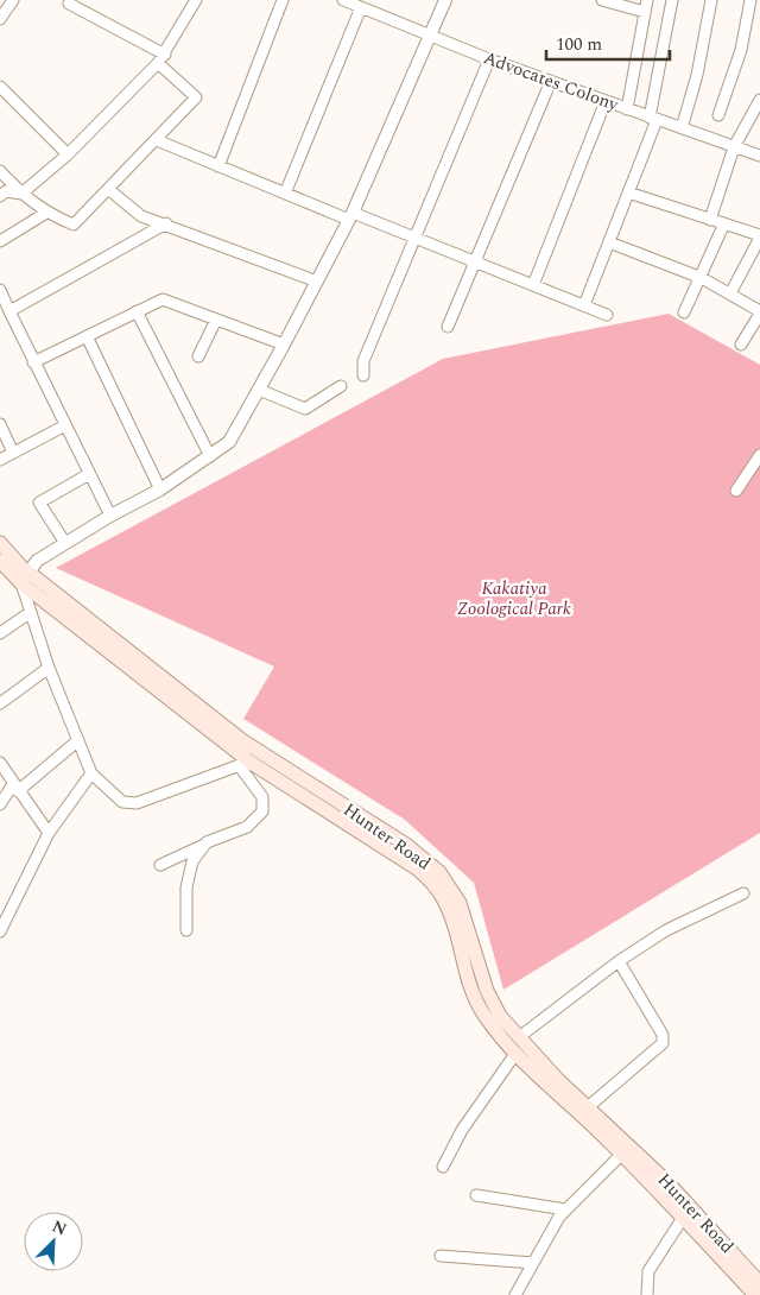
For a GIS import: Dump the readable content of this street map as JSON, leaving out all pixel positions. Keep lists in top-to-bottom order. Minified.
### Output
{"streets":{"main road":["Hunter Road"],"street":["Advocates Colony"]},"parks":["Kakatiya Zoological Park"],"scale_bar":"100 m","north":"top right"}
